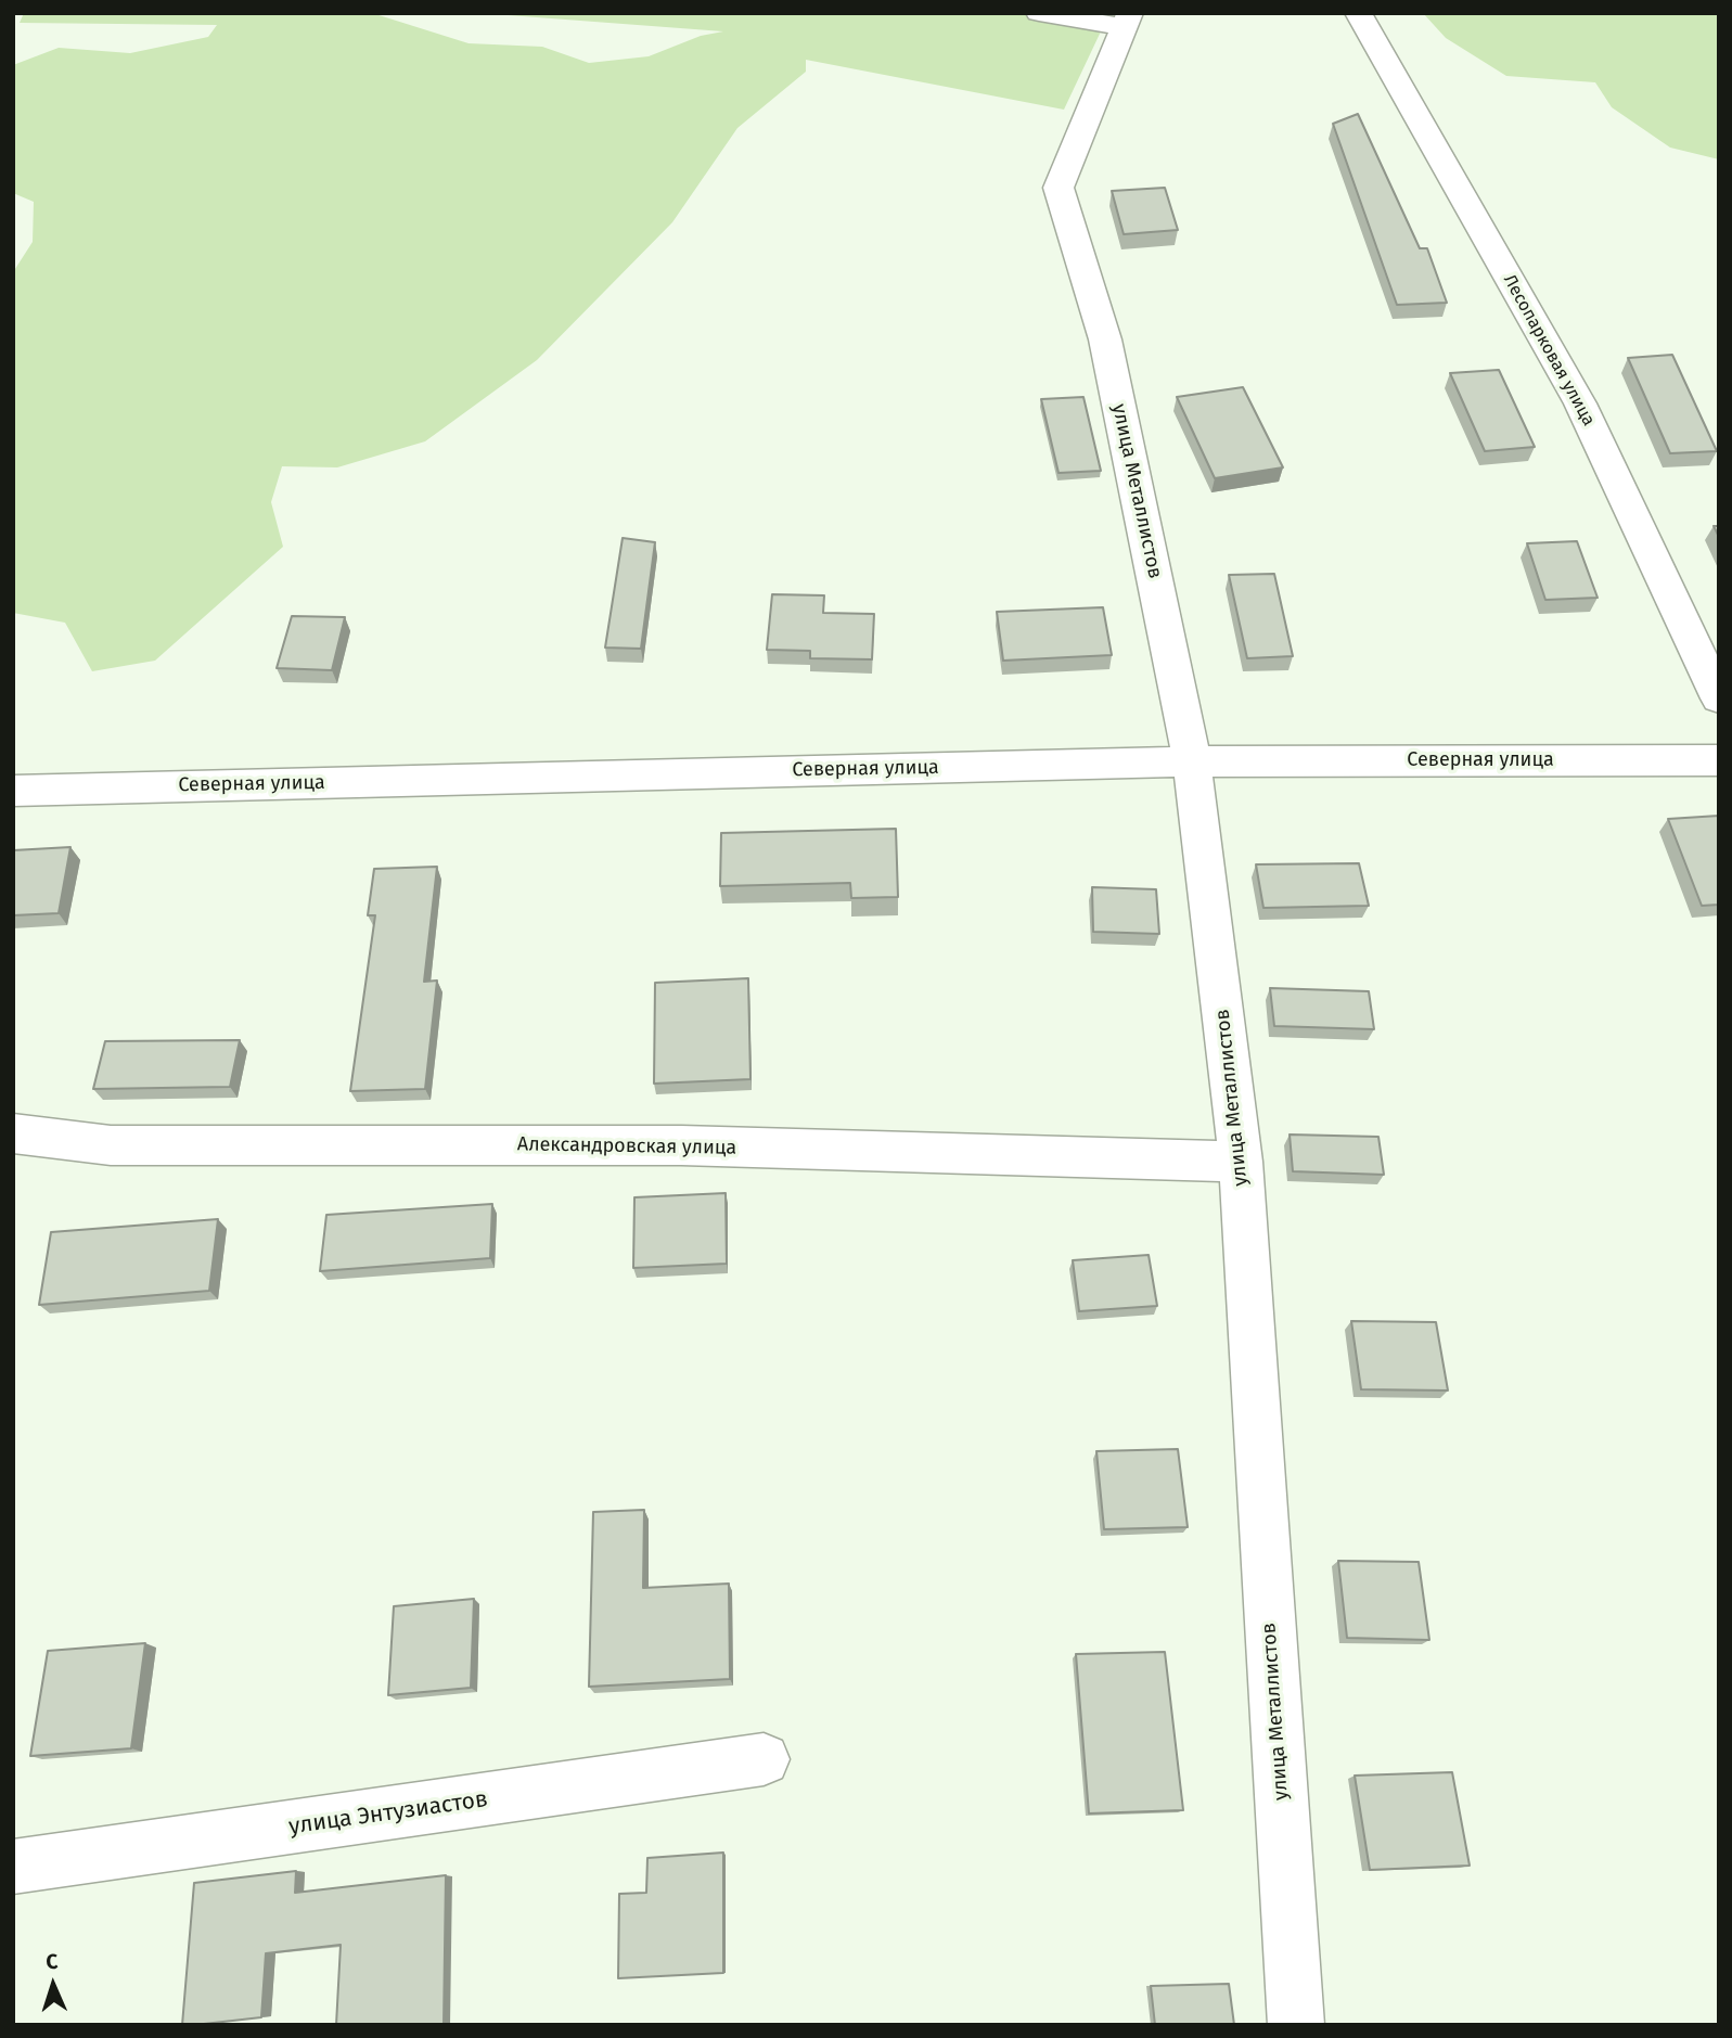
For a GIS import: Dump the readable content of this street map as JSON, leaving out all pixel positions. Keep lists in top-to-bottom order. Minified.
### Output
{"streets":{"street":["Лесопарковая улица","улица Металлистов","Северная улица","Александровская улица","улица Энтузиастов"]},"crossings":[["улица Металлистов","Северная улица"],["улица Металлистов","Александровская улица"]],"north":"top"}
